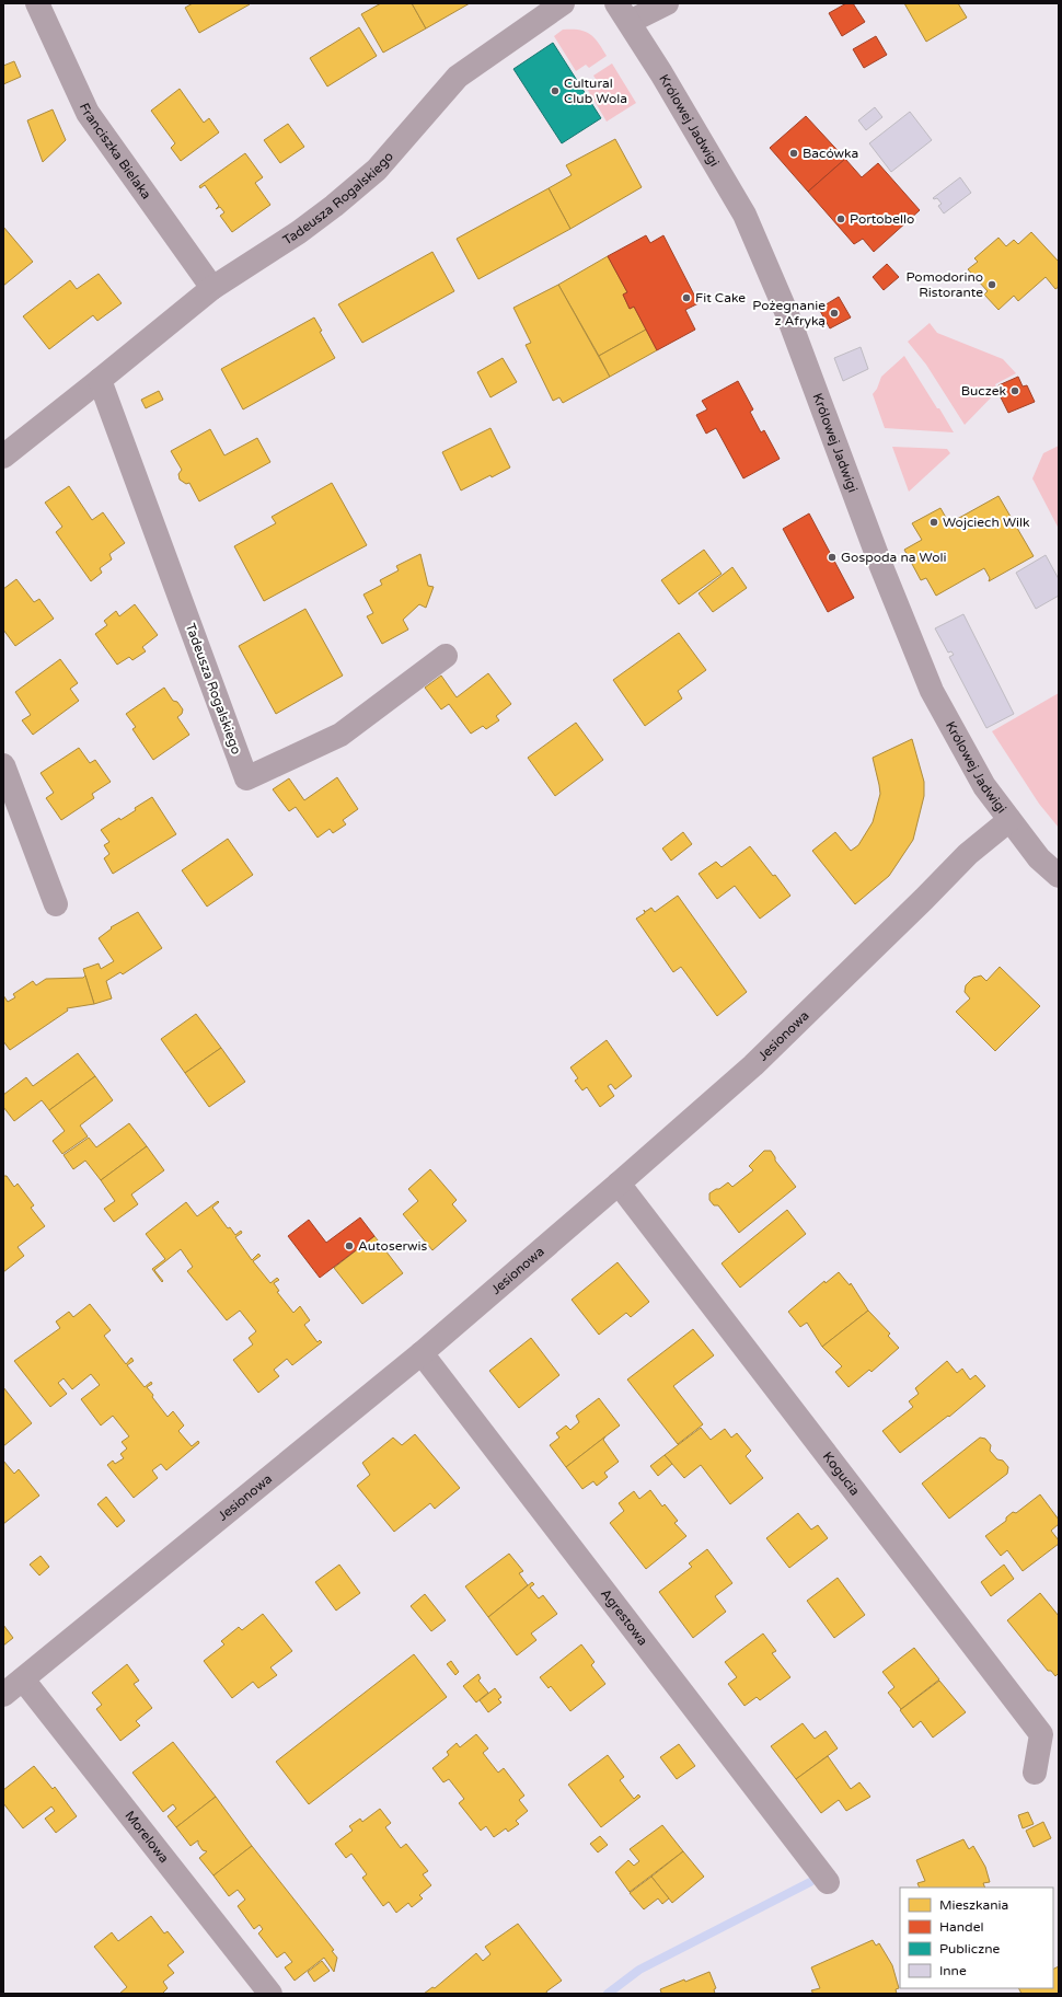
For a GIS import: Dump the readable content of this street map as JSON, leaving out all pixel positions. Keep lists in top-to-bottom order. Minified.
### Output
{"streets":{"street":["Królowej Jadwigi","Franciszka Bielaka","Tadeusza Rogalskiego","Jesionowa","Kogucia","Agrestowa","Morelowa"]},"crossings":[["Królowej Jadwigi","Jesionowa"],["Franciszka Bielaka","Tadeusza Rogalskiego"],["Jesionowa","Kogucia"],["Jesionowa","Agrestowa"],["Jesionowa","Morelowa"]],"places":["Cultural Club Wola","Bacówka","Portobello","Pomodorino Ristorante","Fit Cake","Pożegnanie z Afryką","Buczek","Wojciech Wilk","Gospoda na Woli","Autoserwis"],"legend":["Mieszkania","Handel","Publiczne","Inne"]}
